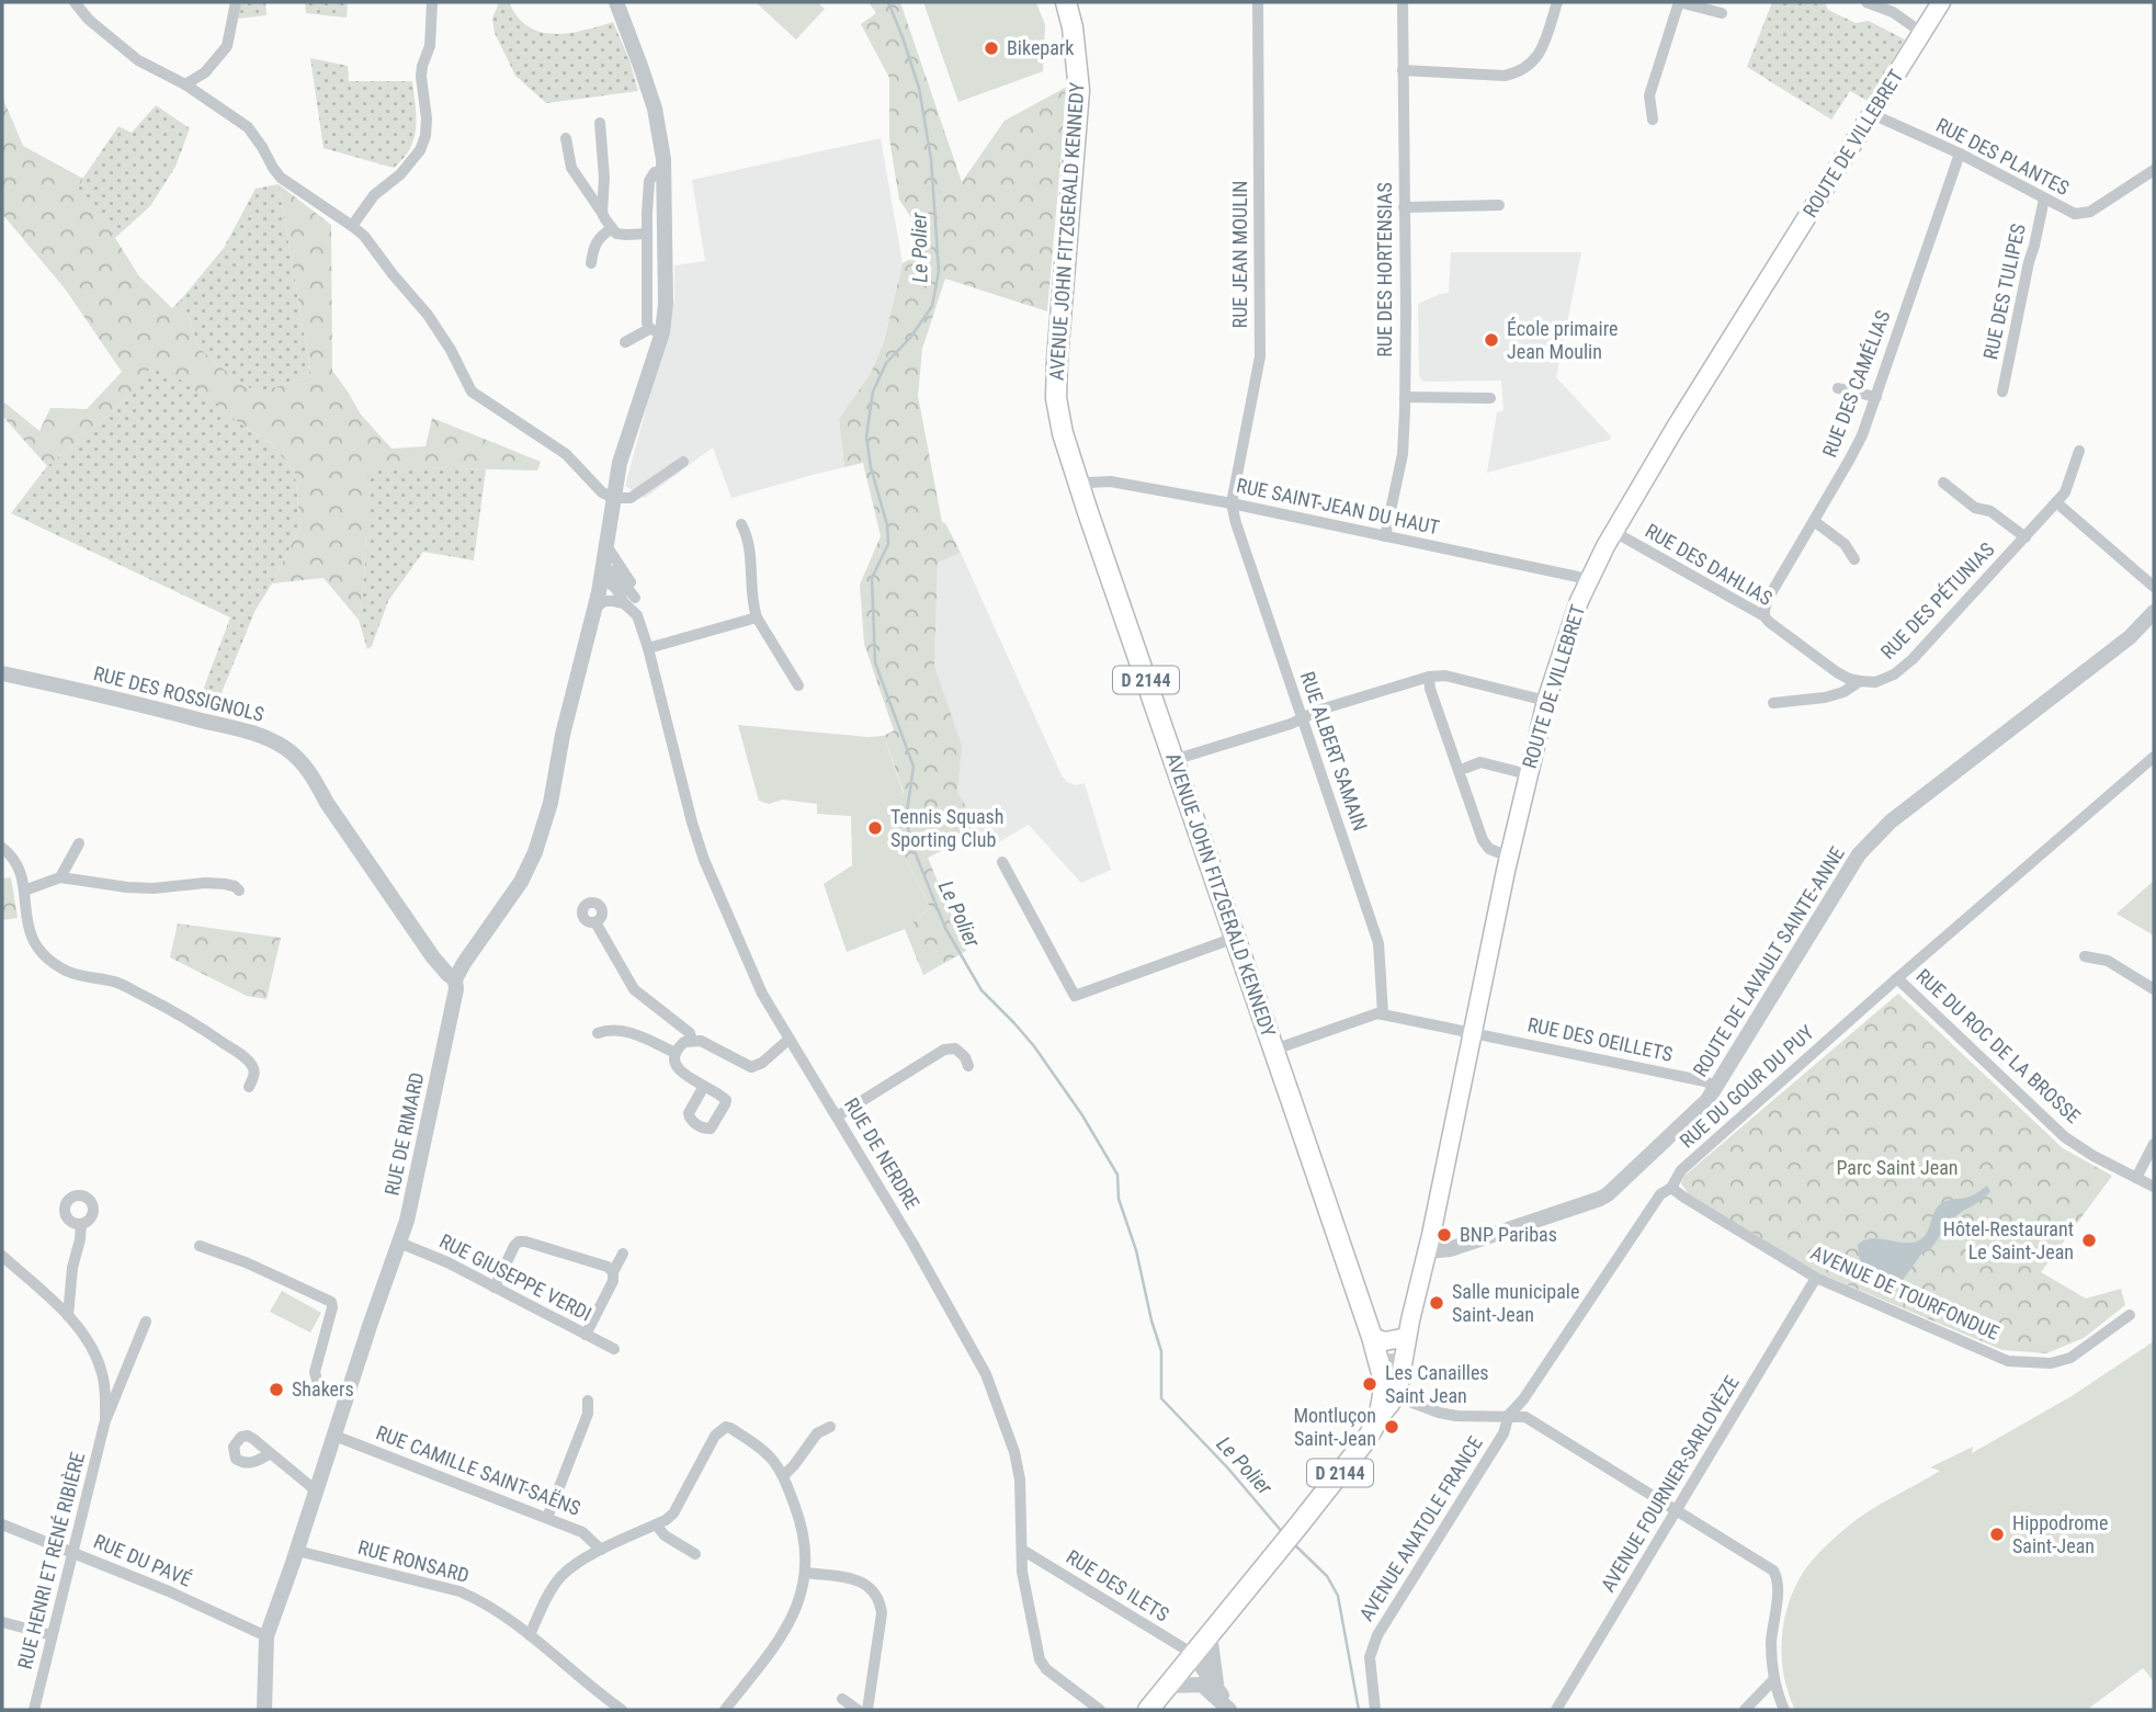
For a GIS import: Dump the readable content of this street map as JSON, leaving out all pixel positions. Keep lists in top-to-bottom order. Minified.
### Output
{"streets":{"main road":["ROUTE DE VILLEBRET","AVENUE JOHN FITZGERALD KENNEDY","D 2144"],"street":["RUE DES PLANTES","RUE JEAN MOULIN","RUE DES HORTENSIAS","RUE DES TULIPES","RUE DES CAMÉLIAS","RUE SAINT-JEAN DU HAUT","RUE DES DAHLIAS","RUE DES PÉTUNIAS","RUE DES ROSSIGNOLS","RUE ALBERT SAMAIN","ROUTE DE LAVAULT SAINTE-ANNE","RUE DES OEILLETS","RUE DU ROC DE LA BROSSE","RUE DU GOUR DU PUY","RUE DE RIMARD","RUE DE NERDRE","RUE GIUSEPPE VERDI","AVENUE DE TOURFONDUE","RUE CAMILLE SAINT-SAËNS","AVENUE FOURNIER-SARLOVÈZE","AVENUE ANATOLE FRANCE","RUE HENRI ET RENÉ RIBIÈRE","RUE DU PAVÉ","RUE RONSARD","RUE DES ILETS"]},"crossings":[["ROUTE DE VILLEBRET","RUE DES PLANTES"],["ROUTE DE VILLEBRET","RUE SAINT-JEAN DU HAUT"],["ROUTE DE VILLEBRET","RUE DES DAHLIAS"],["ROUTE DE VILLEBRET","ROUTE DE LAVAULT SAINTE-ANNE"],["ROUTE DE VILLEBRET","RUE DES OEILLETS"],["RUE DES PLANTES","RUE DES TULIPES"],["RUE DES PLANTES","RUE DES CAMÉLIAS"],["AVENUE JOHN FITZGERALD KENNEDY","RUE SAINT-JEAN DU HAUT"],["AVENUE JOHN FITZGERALD KENNEDY","RUE DES ILETS"],["RUE JEAN MOULIN","RUE SAINT-JEAN DU HAUT"],["RUE JEAN MOULIN","RUE ALBERT SAMAIN"],["RUE DES HORTENSIAS","RUE SAINT-JEAN DU HAUT"],["RUE DES CAMÉLIAS","RUE DES DAHLIAS"],["RUE SAINT-JEAN DU HAUT","RUE ALBERT SAMAIN"],["RUE DES DAHLIAS","RUE DES PÉTUNIAS"],["RUE DES ROSSIGNOLS","RUE DE RIMARD"],["RUE ALBERT SAMAIN","RUE DES OEILLETS"],["ROUTE DE LAVAULT SAINTE-ANNE","RUE DES OEILLETS"],["RUE DU ROC DE LA BROSSE","RUE DU GOUR DU PUY"],["RUE DU GOUR DU PUY","AVENUE DE TOURFONDUE"],["RUE DU GOUR DU PUY","AVENUE ANATOLE FRANCE"],["RUE DE RIMARD","RUE DE NERDRE"],["RUE DE RIMARD","RUE GIUSEPPE VERDI"],["RUE DE RIMARD","RUE CAMILLE SAINT-SAËNS"],["RUE DE RIMARD","RUE DU PAVÉ"],["RUE DE RIMARD","RUE RONSARD"],["RUE DE NERDRE","RUE DES ILETS"],["AVENUE DE TOURFONDUE","AVENUE FOURNIER-SARLOVÈZE"],["RUE HENRI ET RENÉ RIBIÈRE","RUE DU PAVÉ"]],"water":["Le Polier"],"parks":["Parc Saint Jean"],"places":["Bikepark","École primaire Jean Moulin","Tennis Squash Sporting Club","BNP Paribas","Hôtel-Restaurant Le Saint-Jean","Salle municipale Saint-Jean","Les Canailles Saint Jean","Shakers","Montluçon Saint-Jean","Hippodrome Saint-Jean"]}
